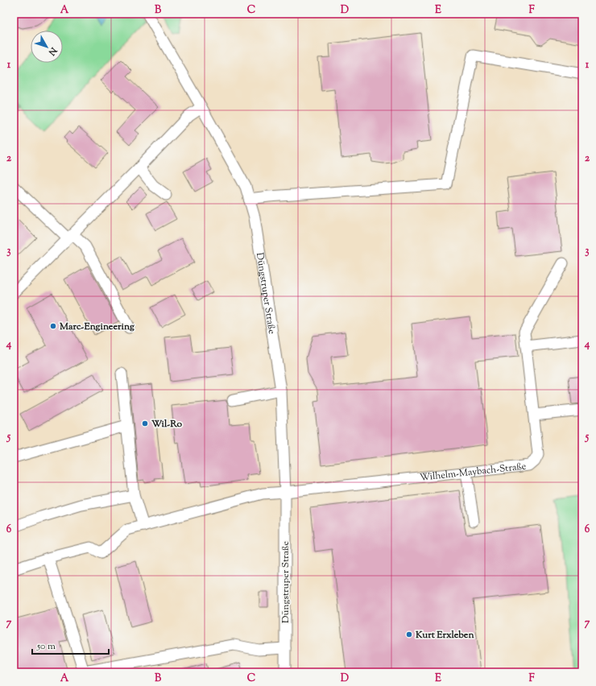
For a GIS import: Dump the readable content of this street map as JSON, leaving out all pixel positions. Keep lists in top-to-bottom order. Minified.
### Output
{"streets":{"street":["Düngstruper Straße","Wilhelm-Maybach-Straße"]},"crossings":[["Düngstruper Straße","Wilhelm-Maybach-Straße"]],"places":["Marc-Engineering","Wil-Ro","Kurt Erxleben"],"scale_bar":"50 m","north":"bottom right","grid":{"columns":["A","B","C","D","E","F"],"rows":["1","2","3","4","5","6","7"]}}
